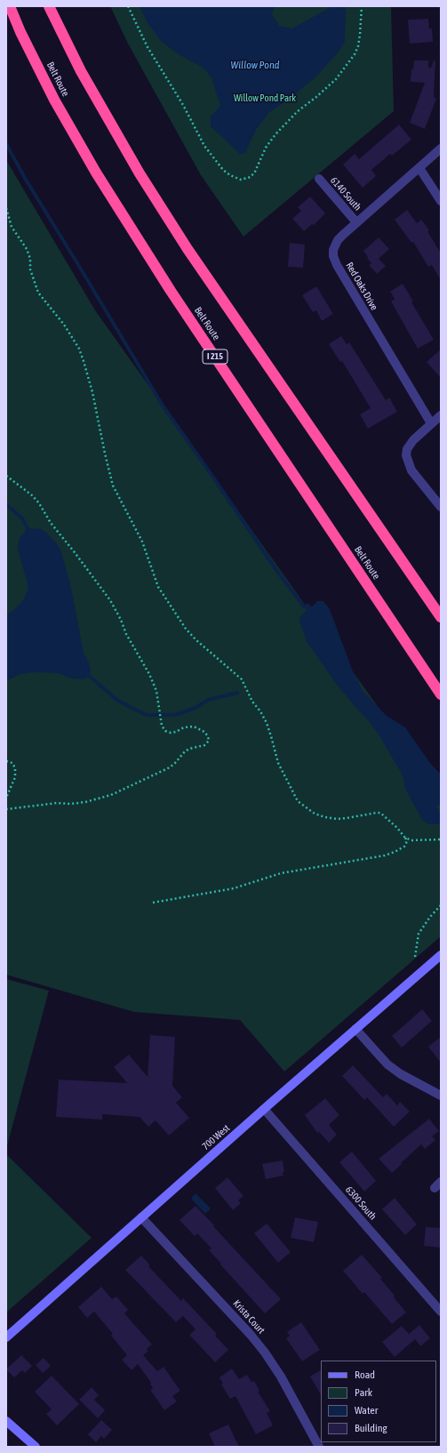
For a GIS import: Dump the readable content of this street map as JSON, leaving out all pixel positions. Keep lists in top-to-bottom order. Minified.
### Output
{"streets":{"highway":["Belt Route","I 215"],"main road":["700 West"],"street":["6140 South","Red Oaks Drive","6300 South","Krista Court"]},"crossings":[["6140 South","Red Oaks Drive"],["700 West","6300 South"],["700 West","Krista Court"]],"water":["Willow Pond"],"parks":["Willow Pond Park"],"legend":["Road","Park","Water","Building"]}
